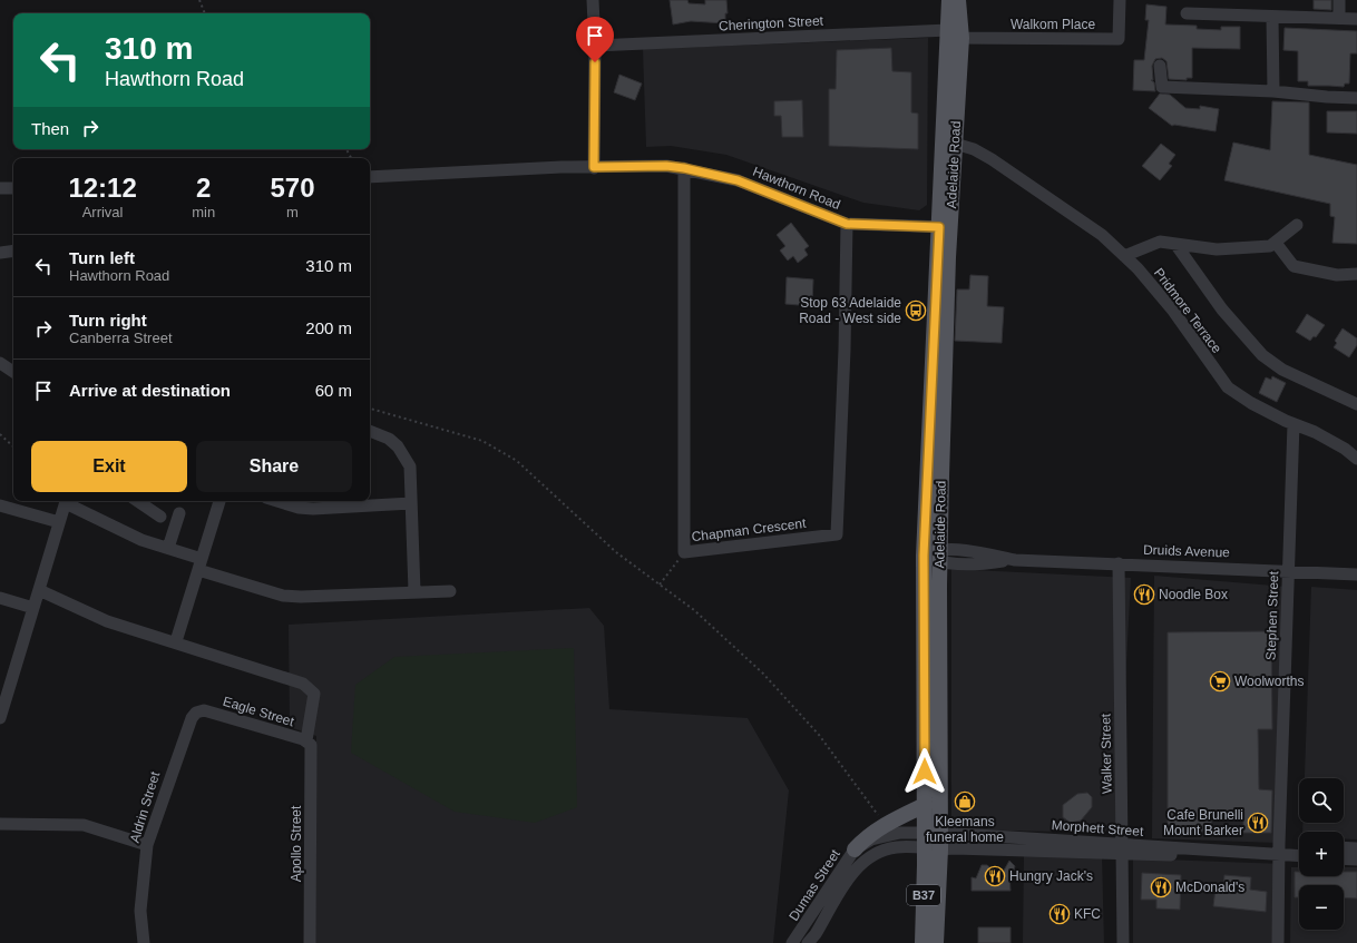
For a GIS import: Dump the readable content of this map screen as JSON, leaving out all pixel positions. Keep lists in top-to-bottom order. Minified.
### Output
{"streets":{"main road":["Adelaide Road","B37"],"street":["Cherington Street","Walkom Place","Hawthorn Road","Pridmore Terrace","Chapman Crescent","Druids Avenue","Stephen Street","Eagle Street","Walker Street","Aldrin Street","Morphett Street","Apollo Street","Dumas Street"]},"crossings":[["Cherington Street","Walkom Place"],["Cherington Street","Adelaide Road"],["Walkom Place","Adelaide Road"],["Adelaide Road","Hawthorn Road"],["Adelaide Road","Pridmore Terrace"],["Adelaide Road","Druids Avenue"],["Adelaide Road","Morphett Street"],["Adelaide Road","Dumas Street"],["Hawthorn Road","Chapman Crescent"],["Pridmore Terrace","Stephen Street"],["Druids Avenue","Stephen Street"],["Druids Avenue","Walker Street"],["Stephen Street","Morphett Street"],["Eagle Street","Aldrin Street"],["Eagle Street","Apollo Street"],["Walker Street","Morphett Street"],["Morphett Street","Dumas Street"]],"places":{"bus stop":["Stop 63 Adelaide Road - West side"],"restaurant":["Noodle Box","Cafe Brunelli Mount Barker","Hungry Jack's","McDonald's","KFC"],"supermarket":["Woolworths"],"shop":["Kleemans funeral home"]},"page":{"turn":["310 m","Hawthorn Road"],"then":"Then","eta":["12:12","Arrival","2","min","570","m"],"list":[{"name":"Turn left","note":"Hawthorn Road","value":"310 m"},{"name":"Turn right","note":"Canberra Street","value":"200 m"},{"name":"Arrive at destination","value":"60 m"}],"buttons":["Exit","Share"],"map_buttons":["+","−"]}}
